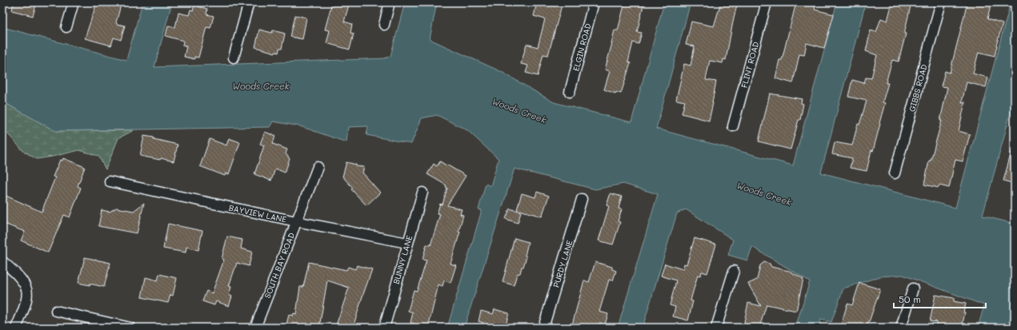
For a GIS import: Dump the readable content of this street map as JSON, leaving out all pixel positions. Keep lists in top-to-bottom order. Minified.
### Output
{"streets":{"street":["ELGIN ROAD","FLINT ROAD","GIBBS ROAD","BAYVIEW LANE","BUNNY LANE","PURDY LANE","SOUTH BAY ROAD"]},"crossings":[["BAYVIEW LANE","BUNNY LANE"],["BAYVIEW LANE","SOUTH BAY ROAD"]],"water":["Woods Creek"],"scale_bar":"50 m"}
